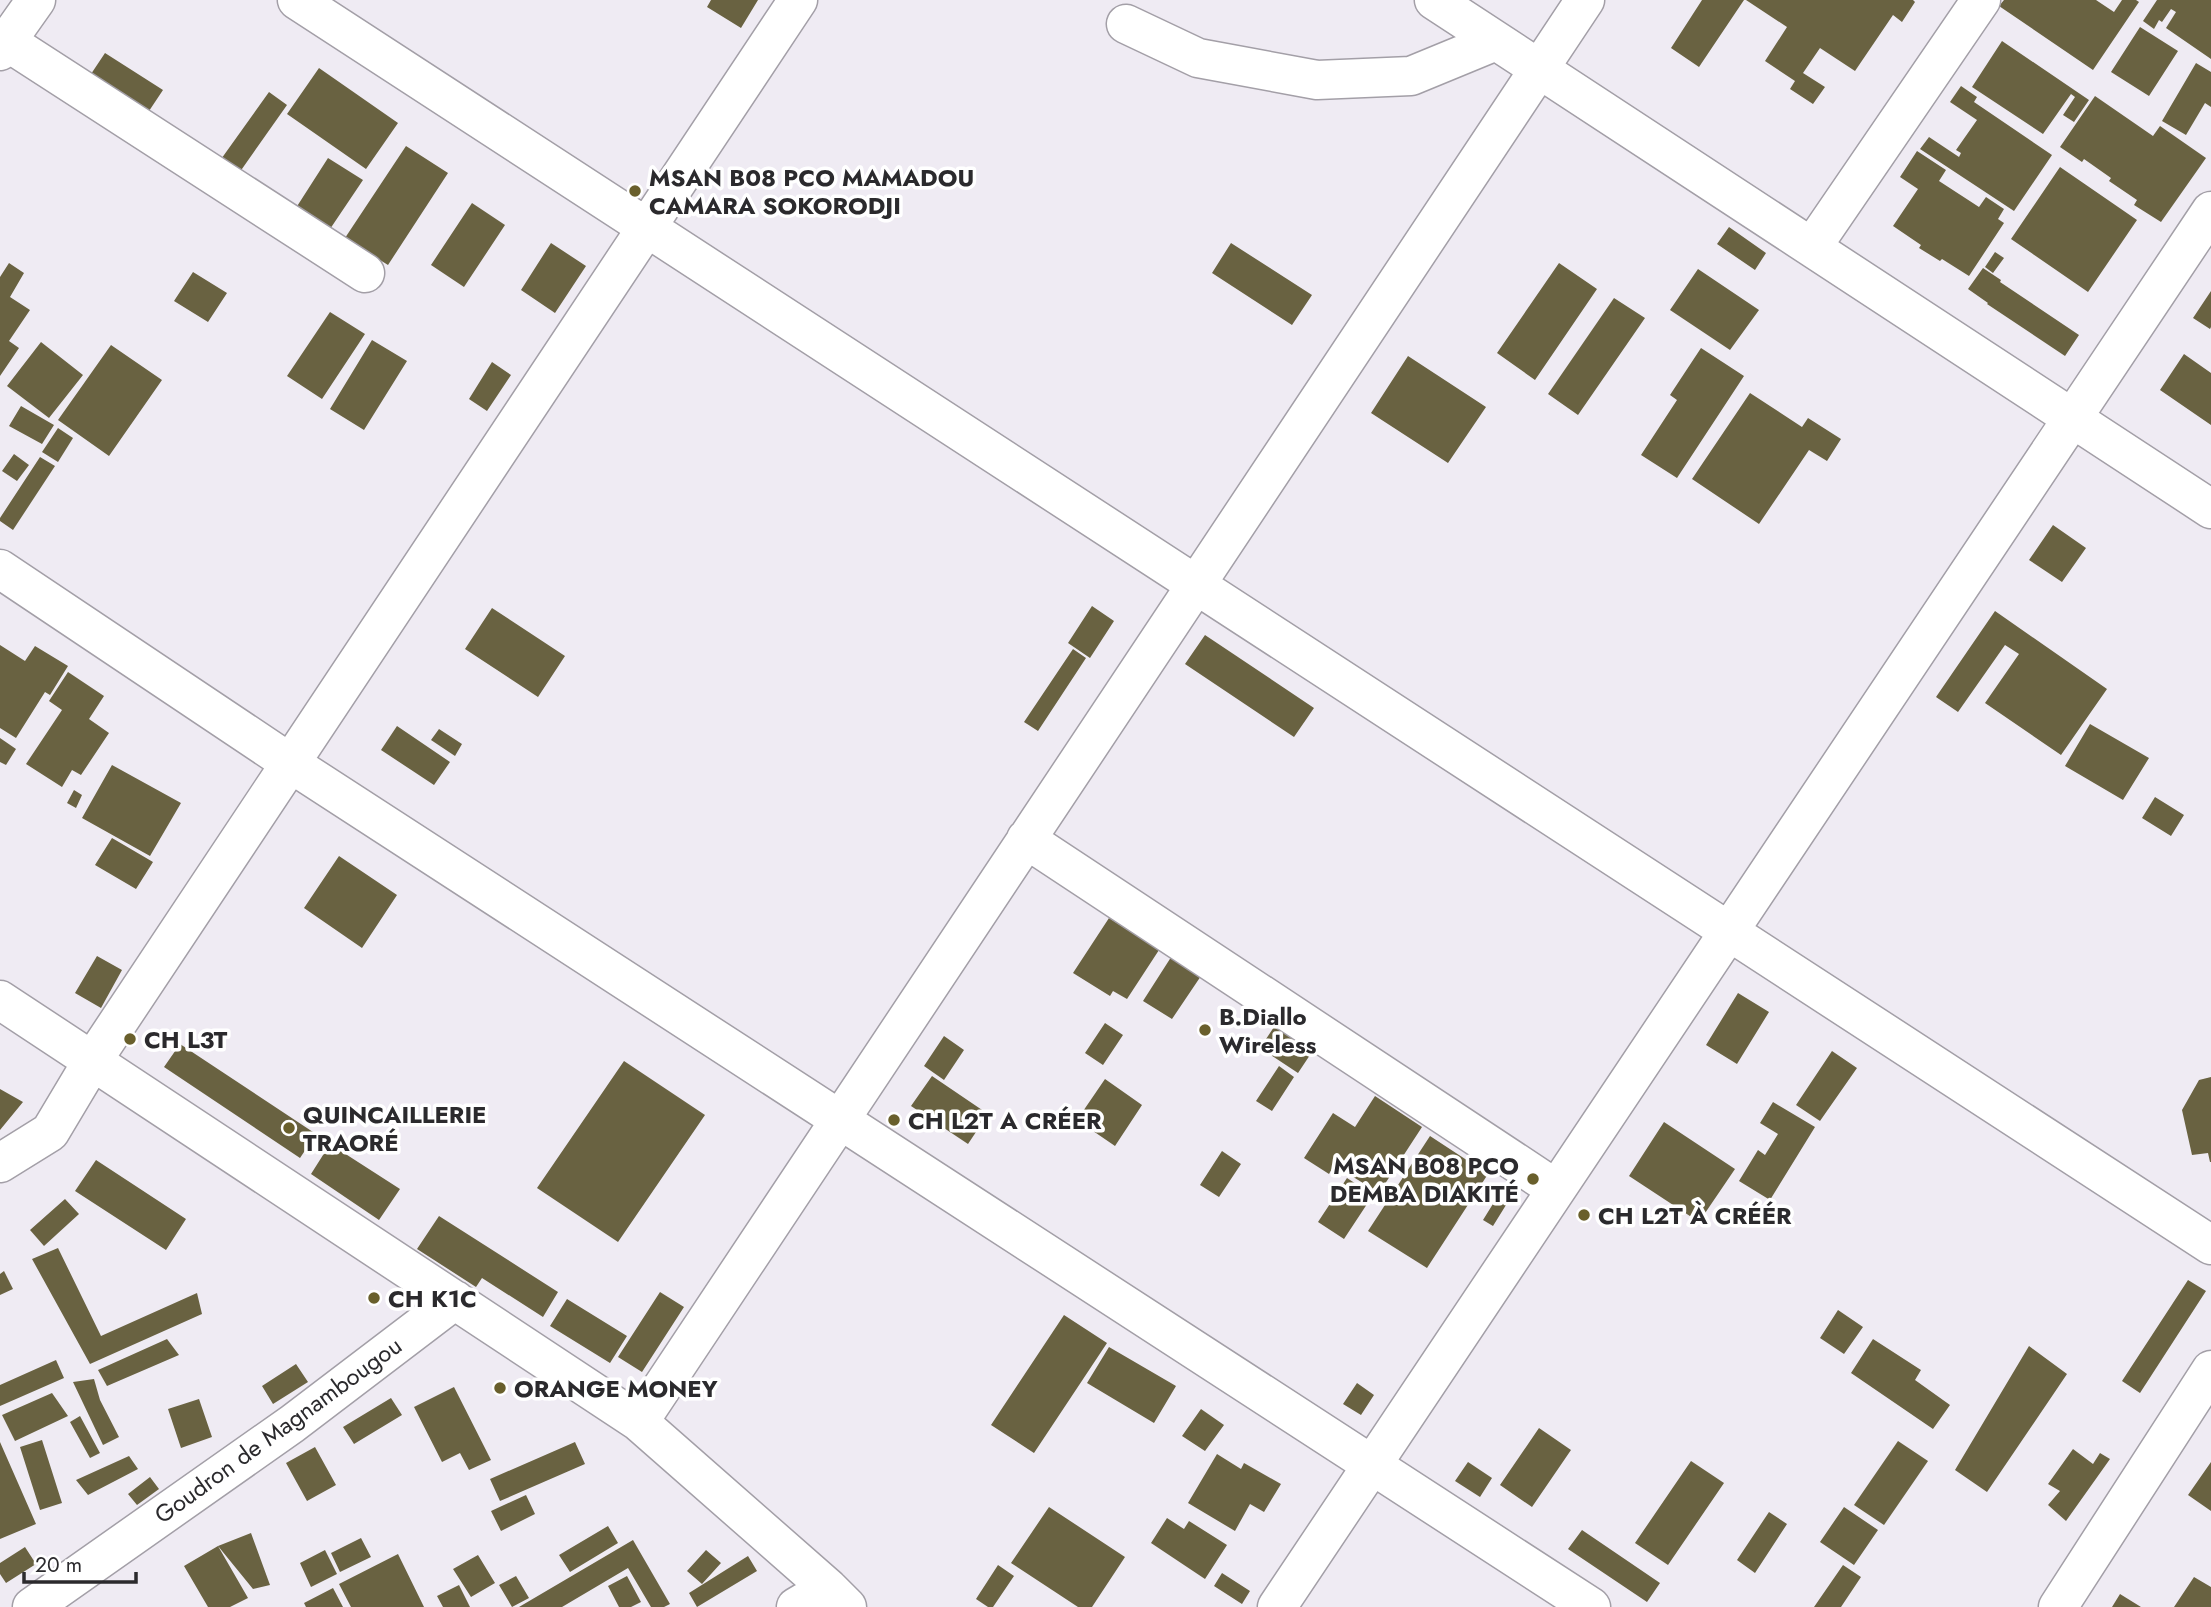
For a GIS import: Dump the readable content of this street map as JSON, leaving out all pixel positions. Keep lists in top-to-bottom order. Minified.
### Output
{"streets":{"street":["Goudron de Magnambougou"]},"places":["MSAN B08 PCO MAMADOU CAMARA SOKORODJI","B.Diallo Wireless","CH L3T","CH L2T A CRÉER","QUINCAILLERIE TRAORÉ","MSAN B08 PCO DEMBA DIAKITÉ","CH L2T À CRÉÉR","CH K1C","ORANGE MONEY"],"scale_bar":"20 m"}
